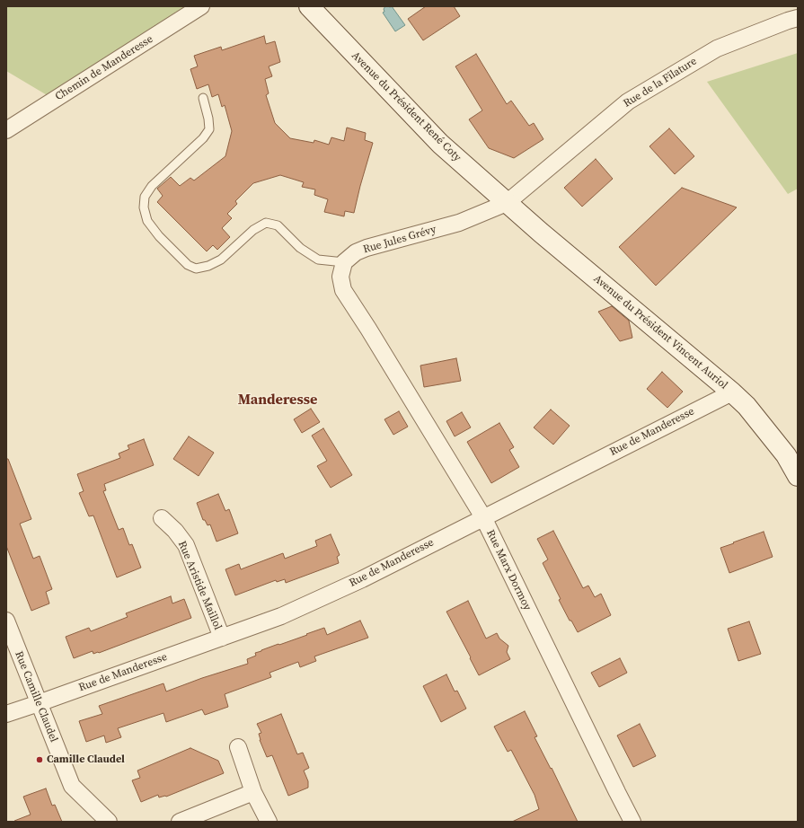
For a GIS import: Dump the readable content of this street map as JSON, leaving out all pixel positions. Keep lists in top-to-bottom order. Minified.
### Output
{"streets":{"street":["Chemin de Manderesse","Rue de la Filature","Avenue du Président René Coty","Rue Jules Grévy","Avenue du Président Vincent Auriol","Rue de Manderesse","Rue Marx Dormoy","Rue Aristide Maillol","Rue Camille Claudel"]},"crossings":[["Rue de la Filature","Avenue du Président René Coty"],["Rue de la Filature","Rue Jules Grévy"],["Rue de la Filature","Avenue du Président Vincent Auriol"],["Avenue du Président René Coty","Rue Jules Grévy"],["Avenue du Président René Coty","Avenue du Président Vincent Auriol"],["Rue Jules Grévy","Avenue du Président Vincent Auriol"],["Rue Jules Grévy","Rue Marx Dormoy"],["Avenue du Président Vincent Auriol","Rue de Manderesse"],["Rue de Manderesse","Rue Marx Dormoy"],["Rue de Manderesse","Rue Aristide Maillol"],["Rue de Manderesse","Rue Camille Claudel"]],"districts":["Manderesse"],"places":["Camille Claudel"]}
